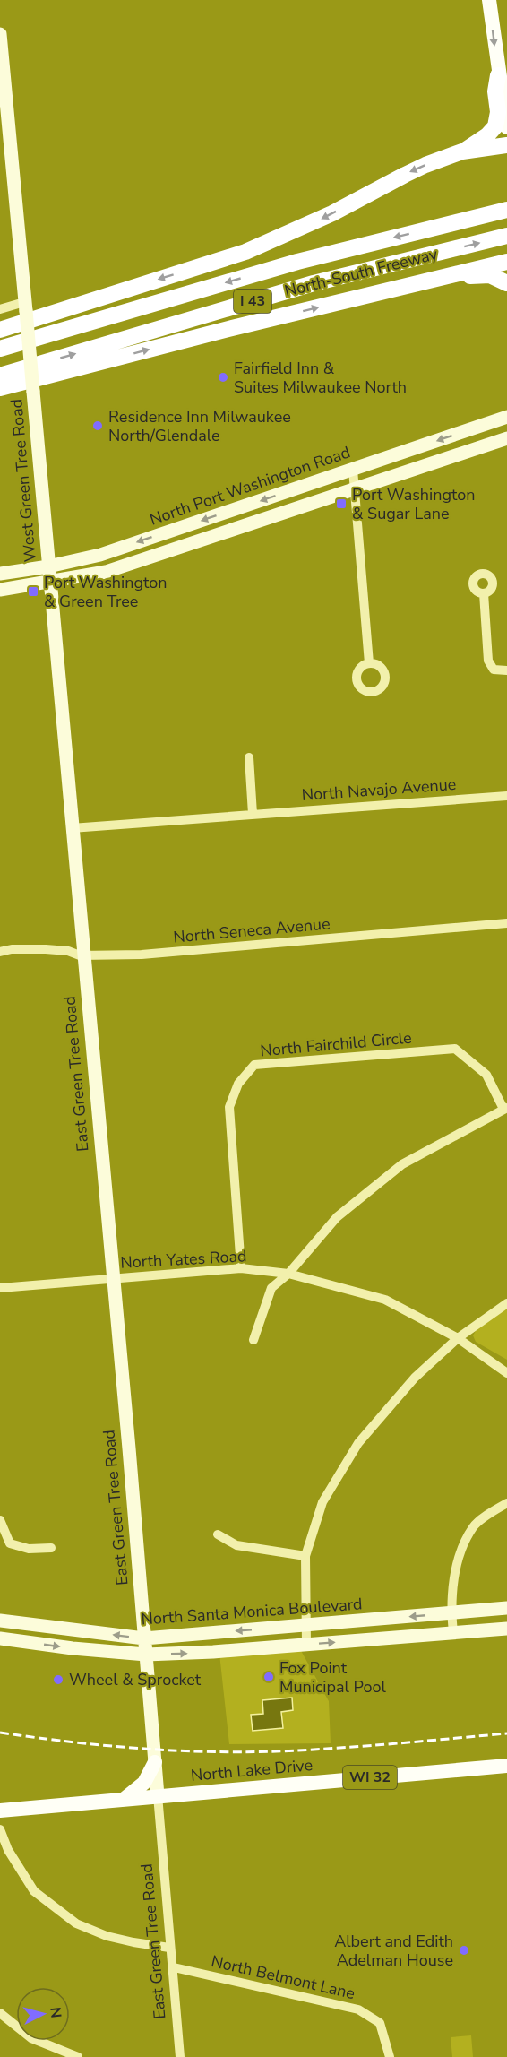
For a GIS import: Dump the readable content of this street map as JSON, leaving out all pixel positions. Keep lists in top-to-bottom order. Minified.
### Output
{"streets":{"highway":["North-South Freeway","I 43"],"main road":["North Lake Drive","WI 32"],"street":["West Green Tree Road","North Port Washington Road","North Navajo Avenue","North Seneca Avenue","North Fairchild Circle","East Green Tree Road","North Yates Road","North Santa Monica Boulevard","North Belmont Lane"]},"crossings":[["West Green Tree Road","North Port Washington Road"],["West Green Tree Road","North Navajo Avenue"],["West Green Tree Road","North Seneca Avenue"],["West Green Tree Road","East Green Tree Road"],["North Seneca Avenue","East Green Tree Road"],["North Fairchild Circle","North Yates Road"],["East Green Tree Road","North Yates Road"],["East Green Tree Road","North Santa Monica Boulevard"],["East Green Tree Road","North Lake Drive"],["East Green Tree Road","North Belmont Lane"]],"places":{"other":["Fairfield Inn & Suites Milwaukee North","Residence Inn Milwaukee North/Glendale","Fox Point Municipal Pool","Wheel & Sprocket","Albert and Edith Adelman House"],"transit":["Port Washington & Sugar Lane","Port Washington & Green Tree"]},"north":"right"}
